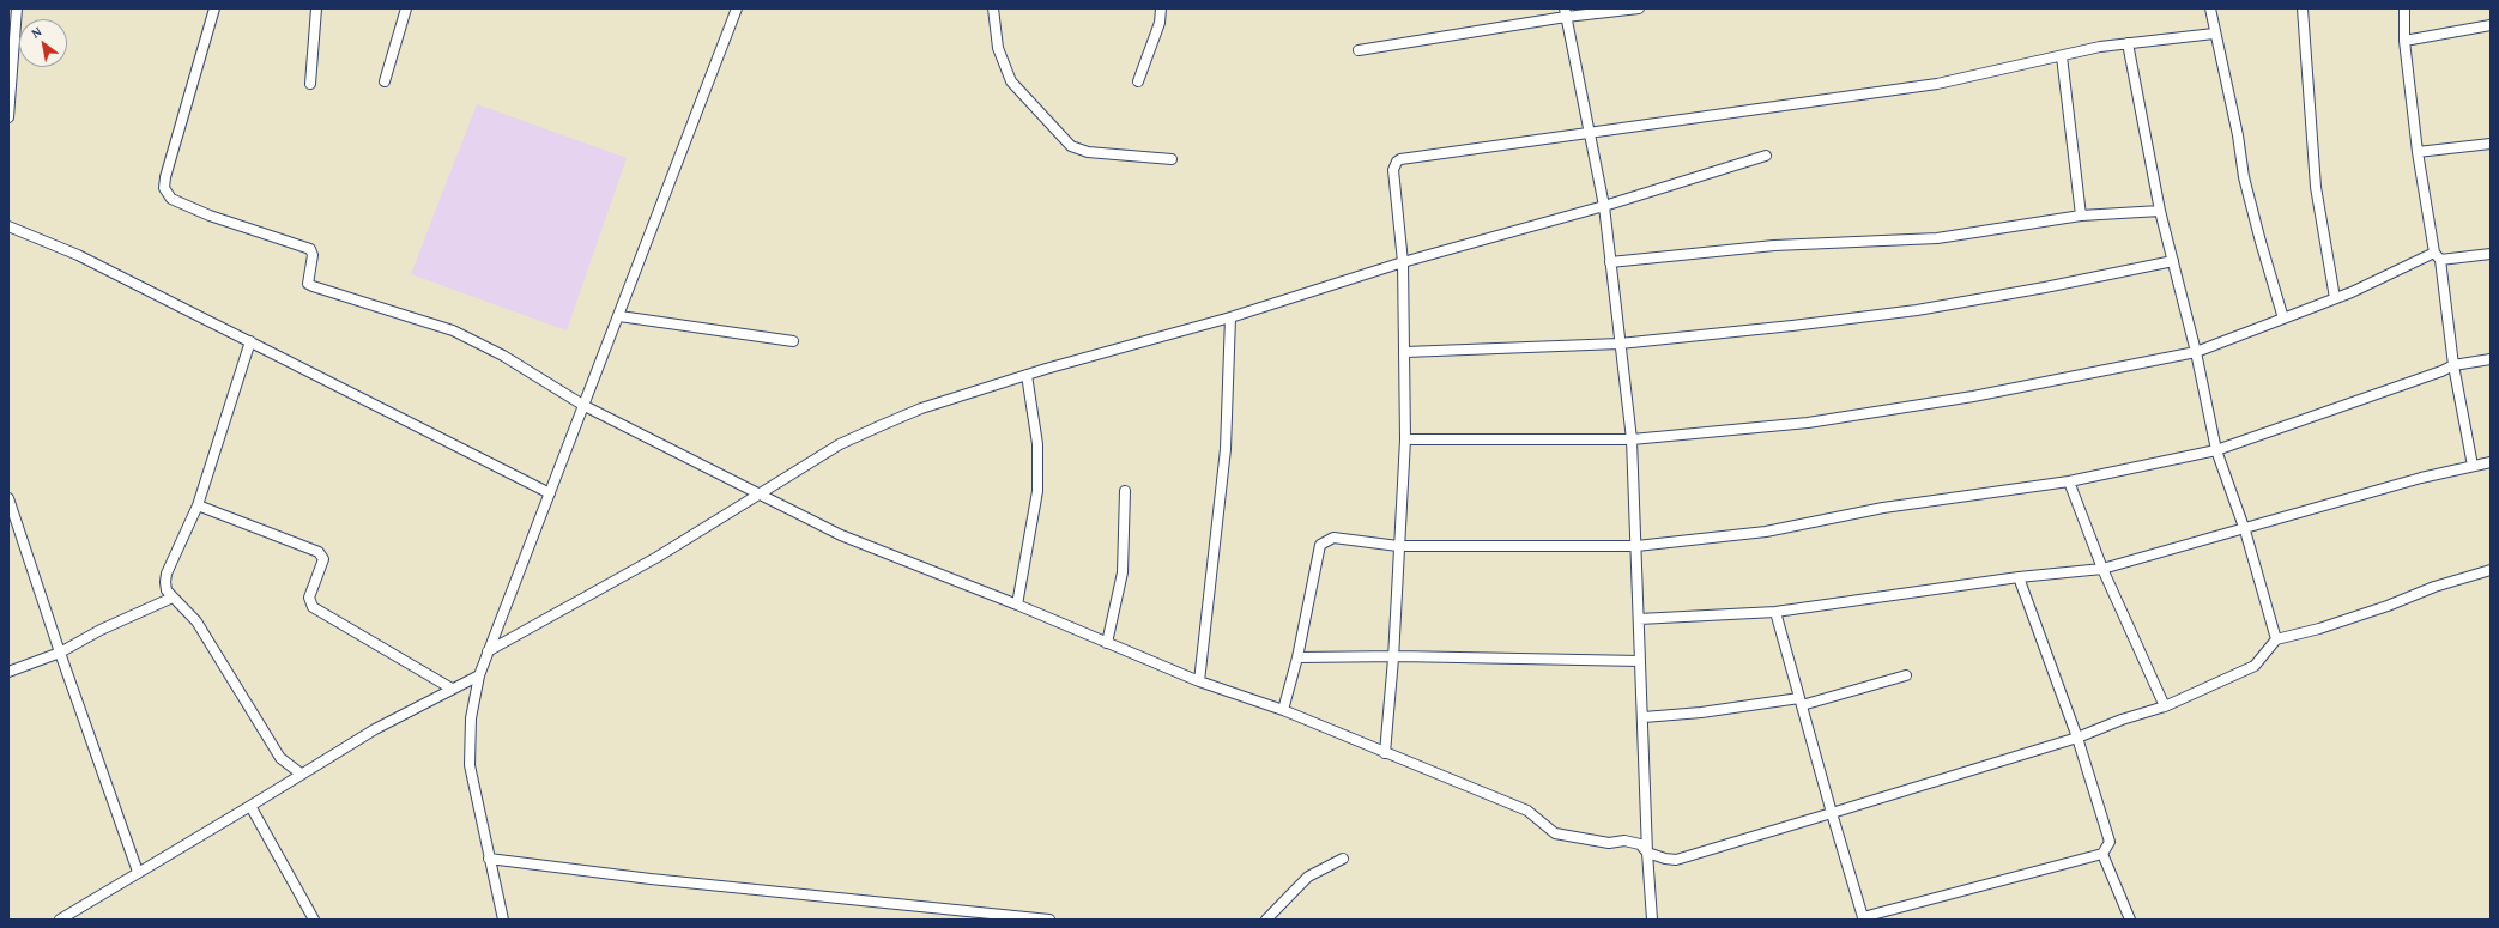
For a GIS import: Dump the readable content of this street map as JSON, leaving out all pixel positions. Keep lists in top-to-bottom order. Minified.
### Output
{"north":"top left"}
